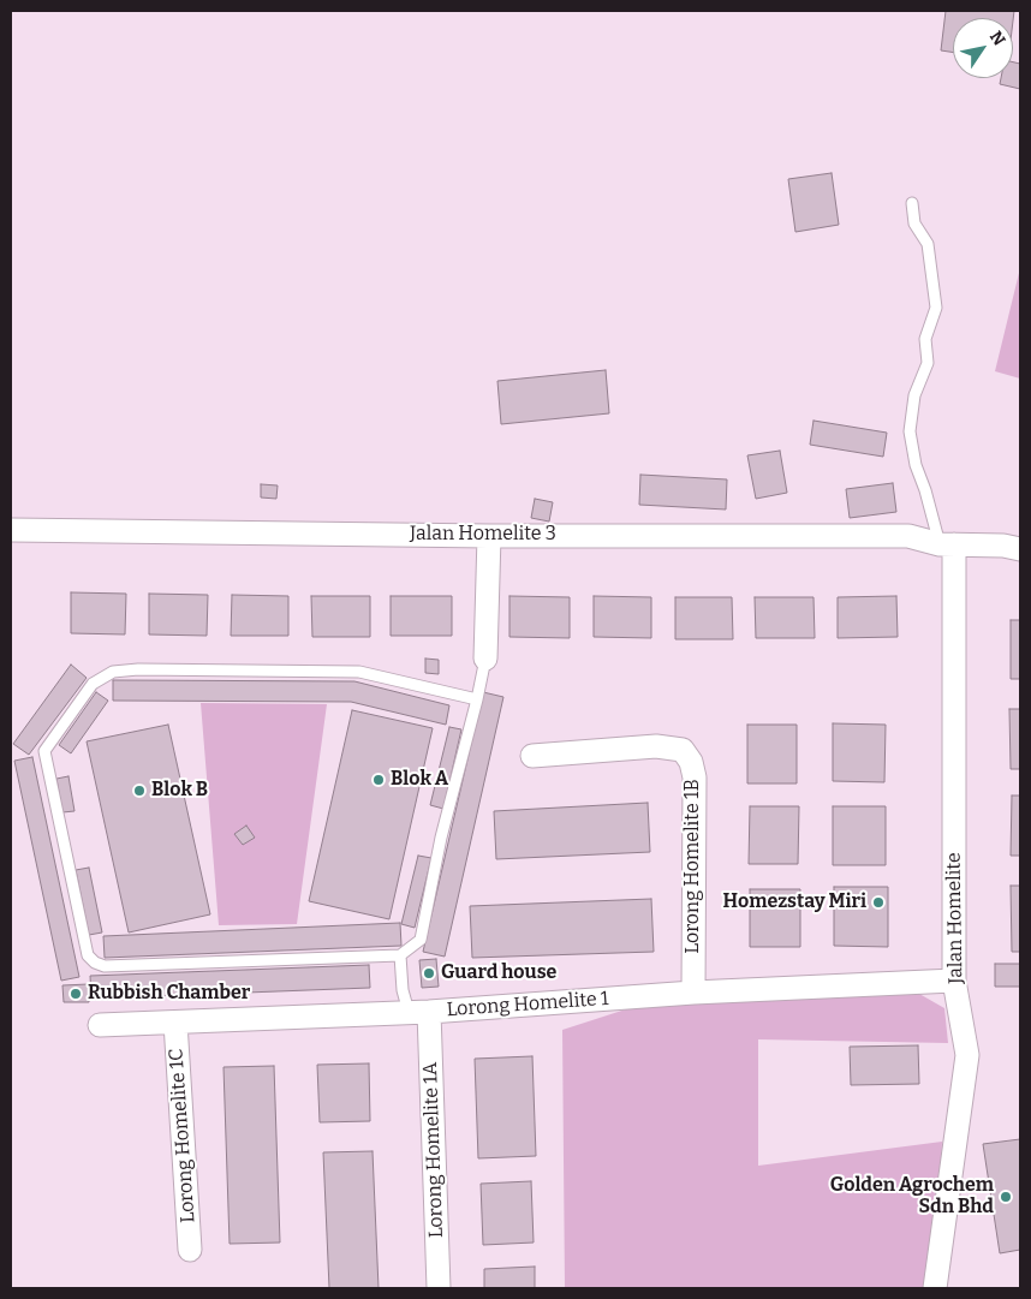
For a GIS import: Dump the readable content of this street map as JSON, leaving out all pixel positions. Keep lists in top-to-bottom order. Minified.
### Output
{"streets":{"street":["Jalan Homelite 3","Lorong Homelite 1B","Jalan Homelite","Lorong Homelite 1","Lorong Homelite 1C","Lorong Homelite 1A"]},"crossings":[["Jalan Homelite 3","Jalan Homelite"],["Lorong Homelite 1B","Lorong Homelite 1"],["Jalan Homelite","Lorong Homelite 1"],["Lorong Homelite 1","Lorong Homelite 1C"],["Lorong Homelite 1","Lorong Homelite 1A"]],"places":["Blok A","Blok B","Homezstay Miri","Guard house","Rubbish Chamber","Golden Agrochem Sdn Bhd"],"north":"top right"}
